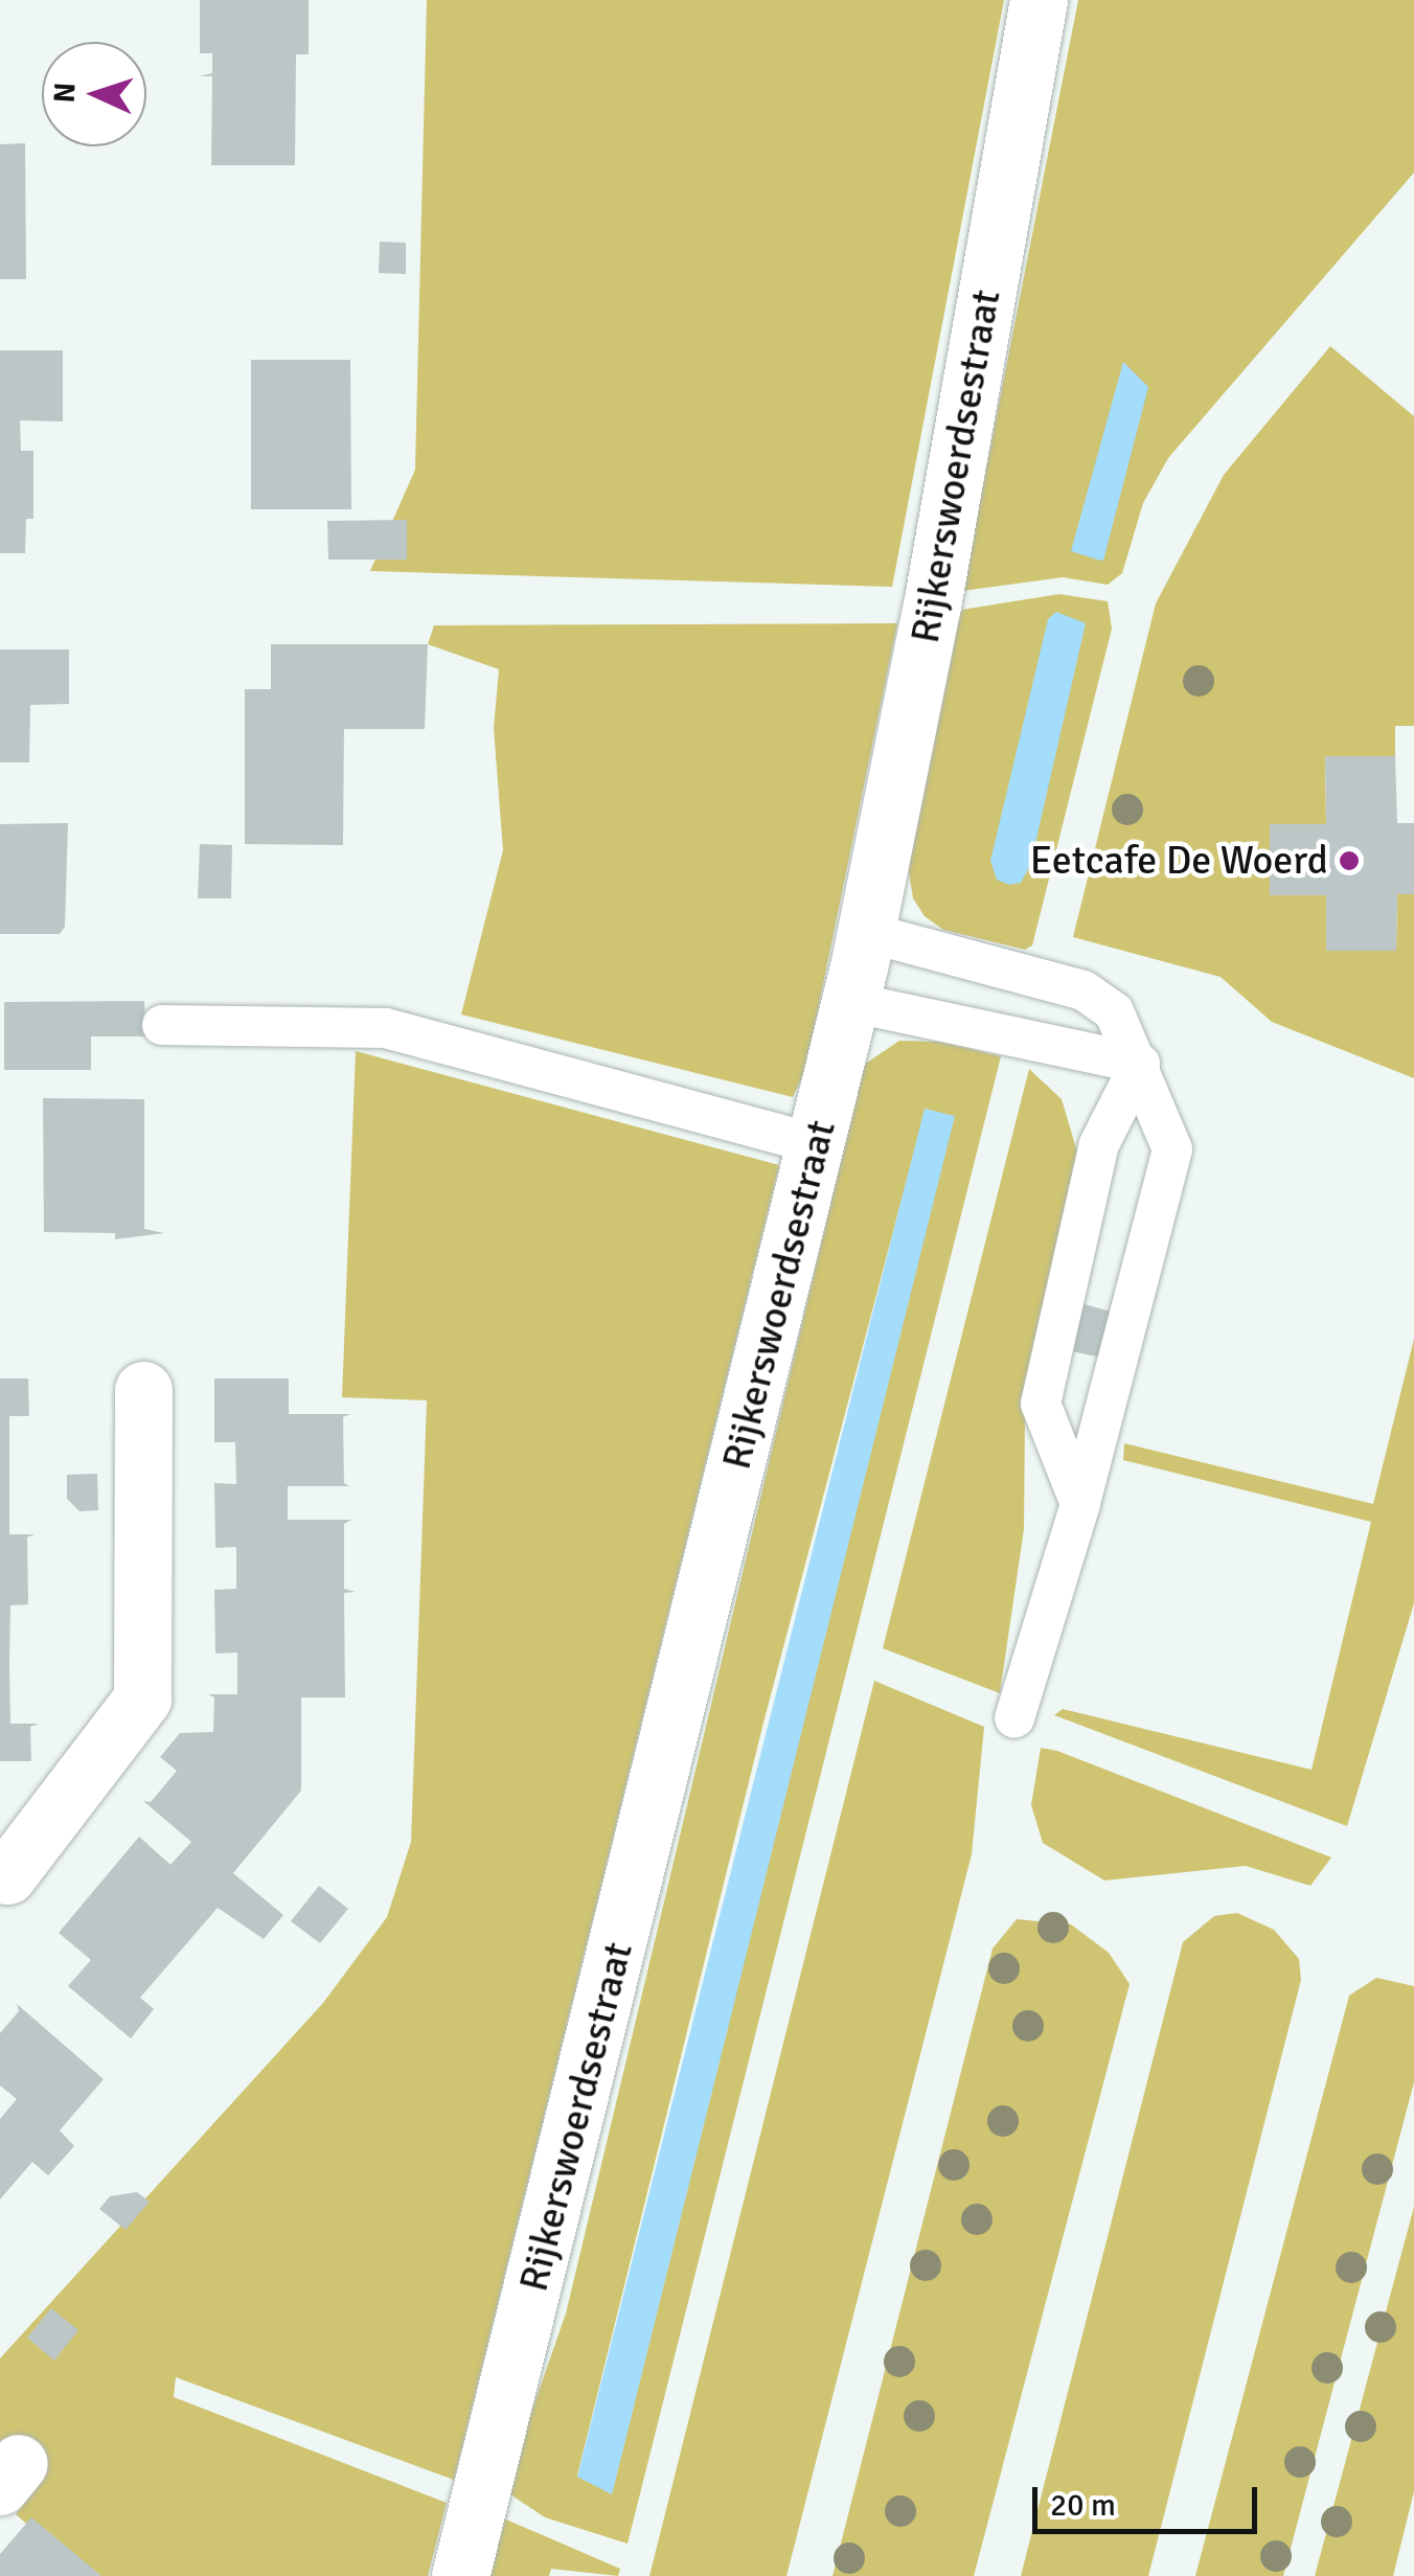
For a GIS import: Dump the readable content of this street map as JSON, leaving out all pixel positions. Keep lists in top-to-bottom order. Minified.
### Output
{"streets":{"street":["Rijkerswoerdsestraat"]},"places":["Eetcafe De Woerd"],"scale_bar":"20 m","north":"left"}
